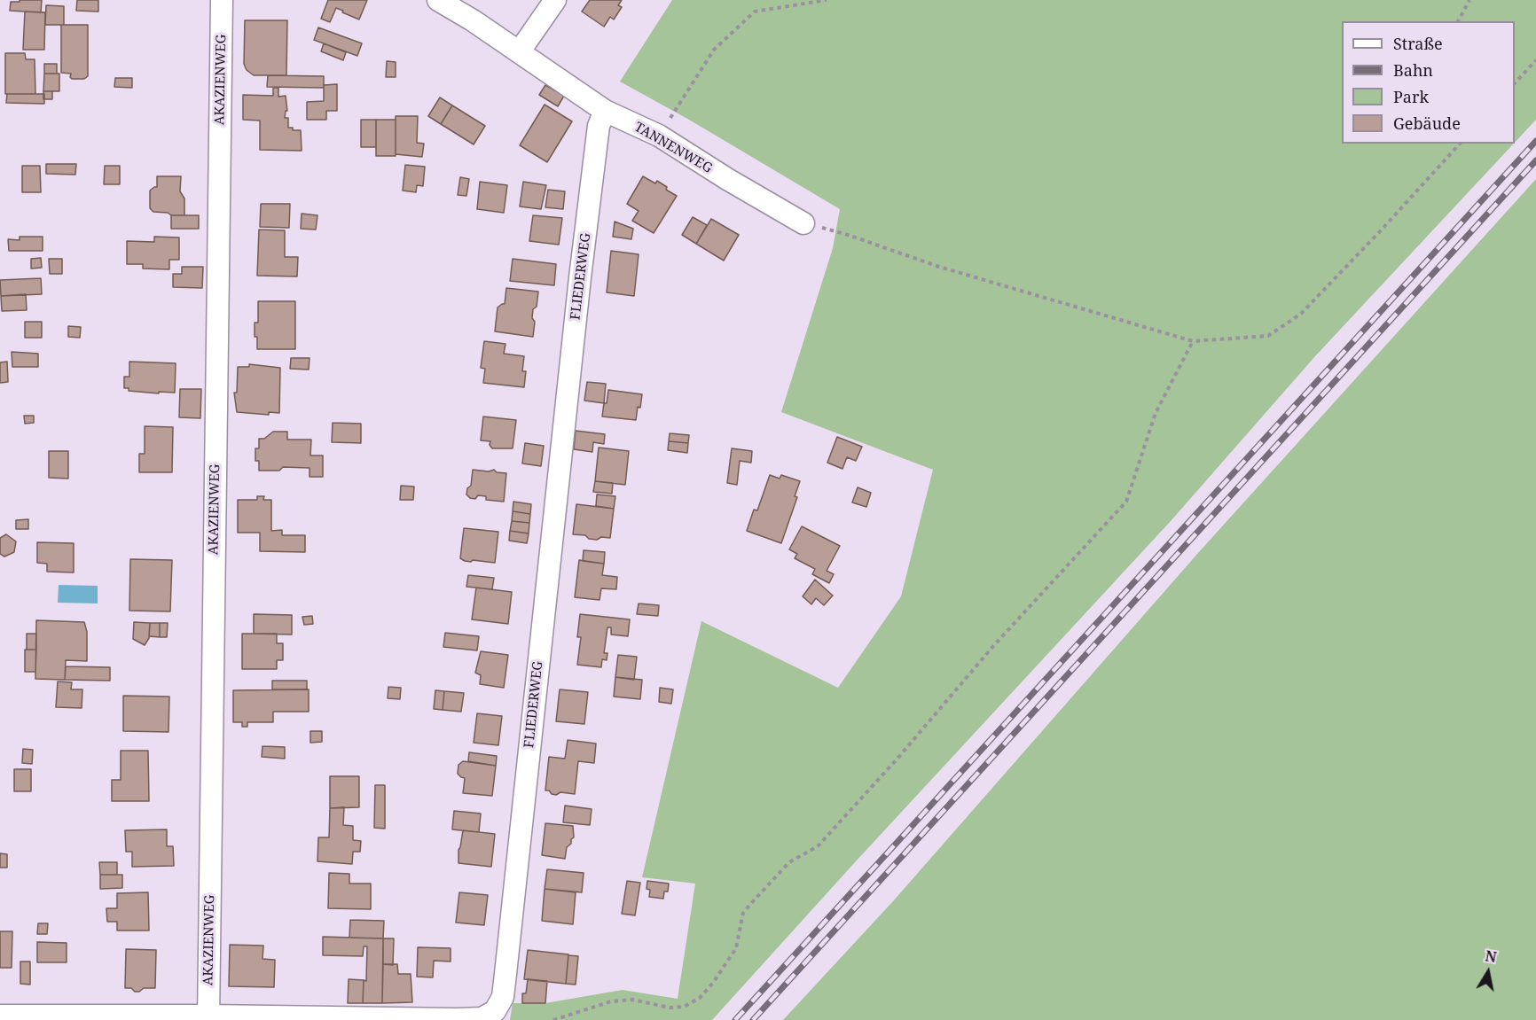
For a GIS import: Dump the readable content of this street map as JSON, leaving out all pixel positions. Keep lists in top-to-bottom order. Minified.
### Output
{"streets":{"street":["AKAZIENWEG","TANNENWEG","FLIEDERWEG"]},"crossings":[["AKAZIENWEG","FLIEDERWEG"],["TANNENWEG","FLIEDERWEG"]],"legend":["Straße","Bahn","Park","Gebäude"],"north":"top"}
